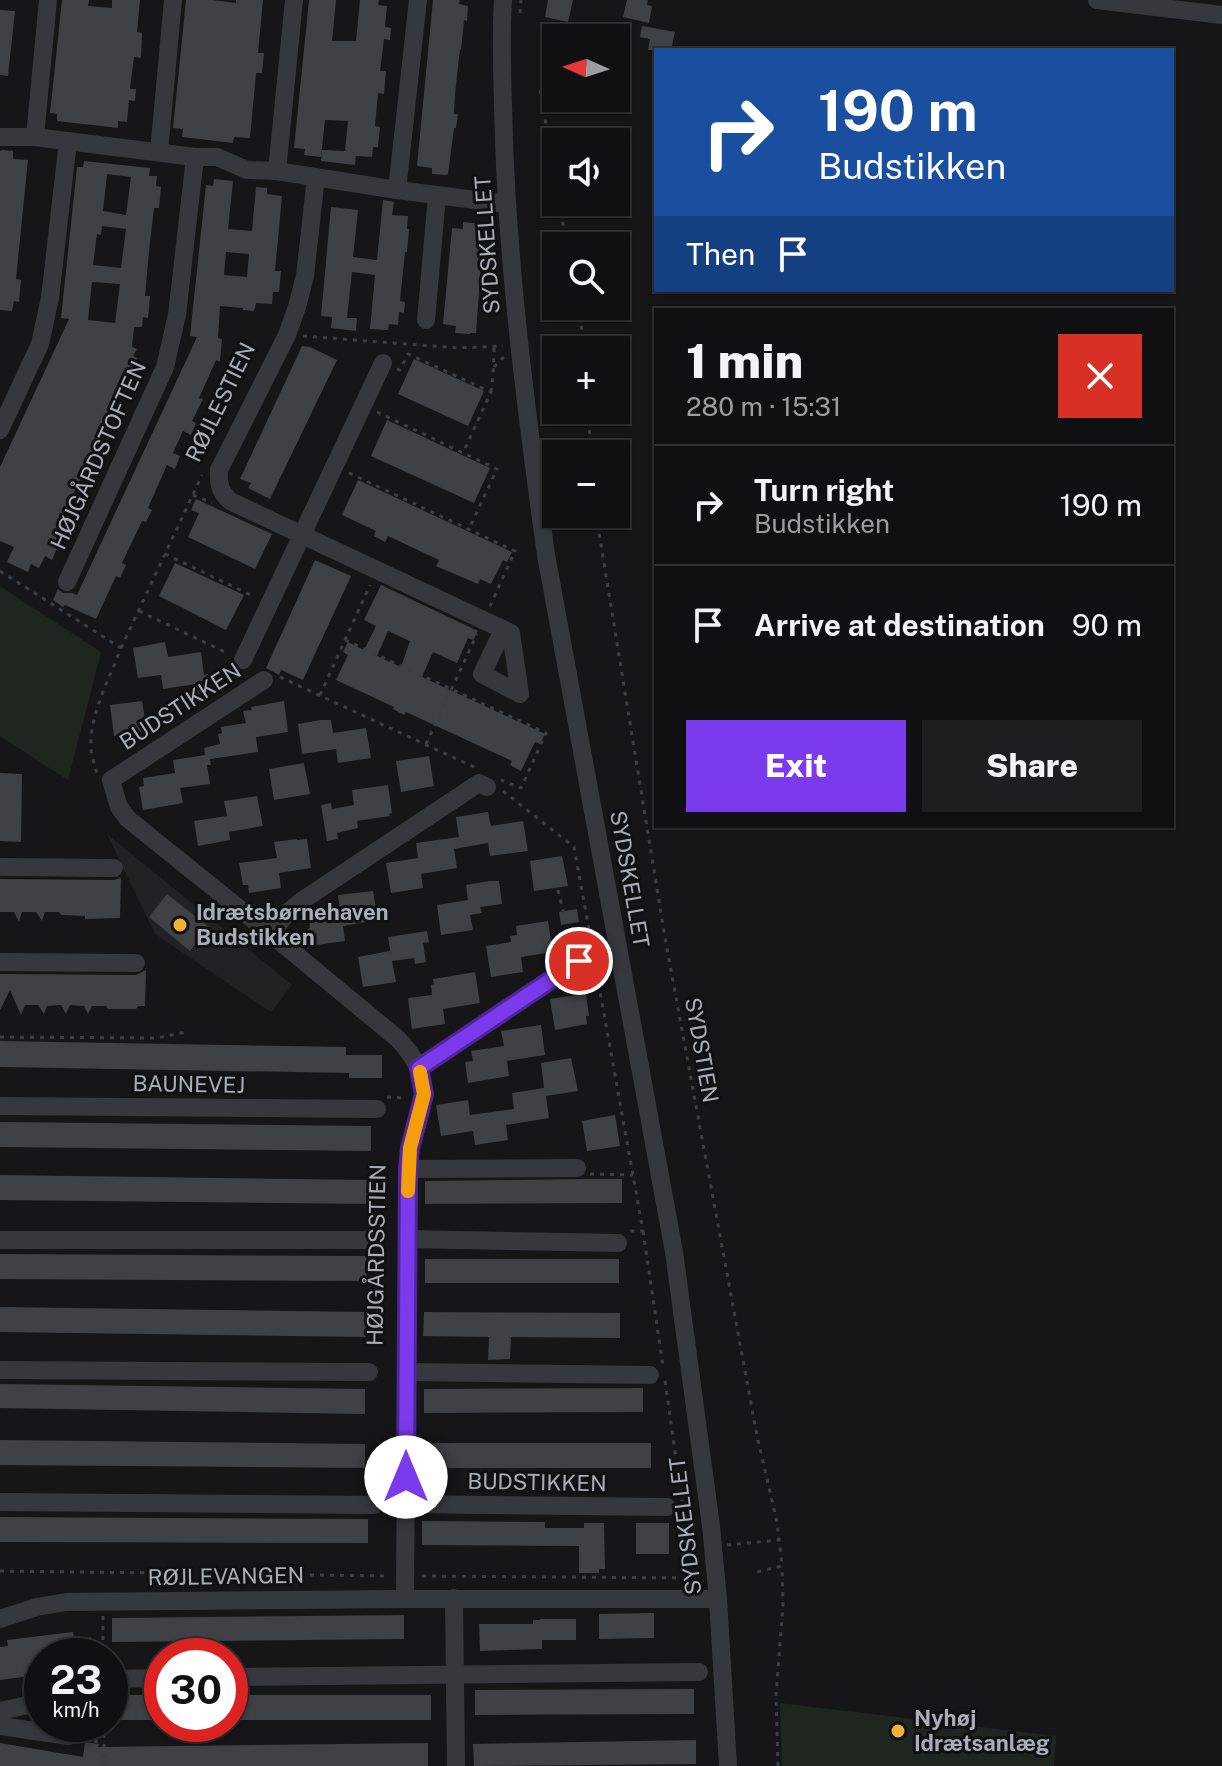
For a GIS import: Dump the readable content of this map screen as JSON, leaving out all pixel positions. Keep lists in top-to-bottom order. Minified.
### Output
{"streets":{"street":["SYDSKELLET","HØJGÅRDSTOFTEN","BUDSTIKKEN","BAUNEVEJ","RØJLEVANGEN"],"path":["RØJLESTIEN","SYDSTIEN"]},"crossings":[["SYDSKELLET","RØJLEVANGEN"]],"places":["Idrætsbørnehaven Budstikken","Nyhøj Idrætsanlæg"],"north":"left","page":{"map_buttons":["+","−"],"turn":["190 m","Budstikken"],"then":"Then","heading":["1 min","280 m · 15:31"],"list":[{"name":"Turn right","note":"Budstikken","value":"190 m"},{"name":"Arrive at destination","value":"90 m"}],"buttons":["Exit","Share"],"speed":"23 km/h","limit":"30"}}
